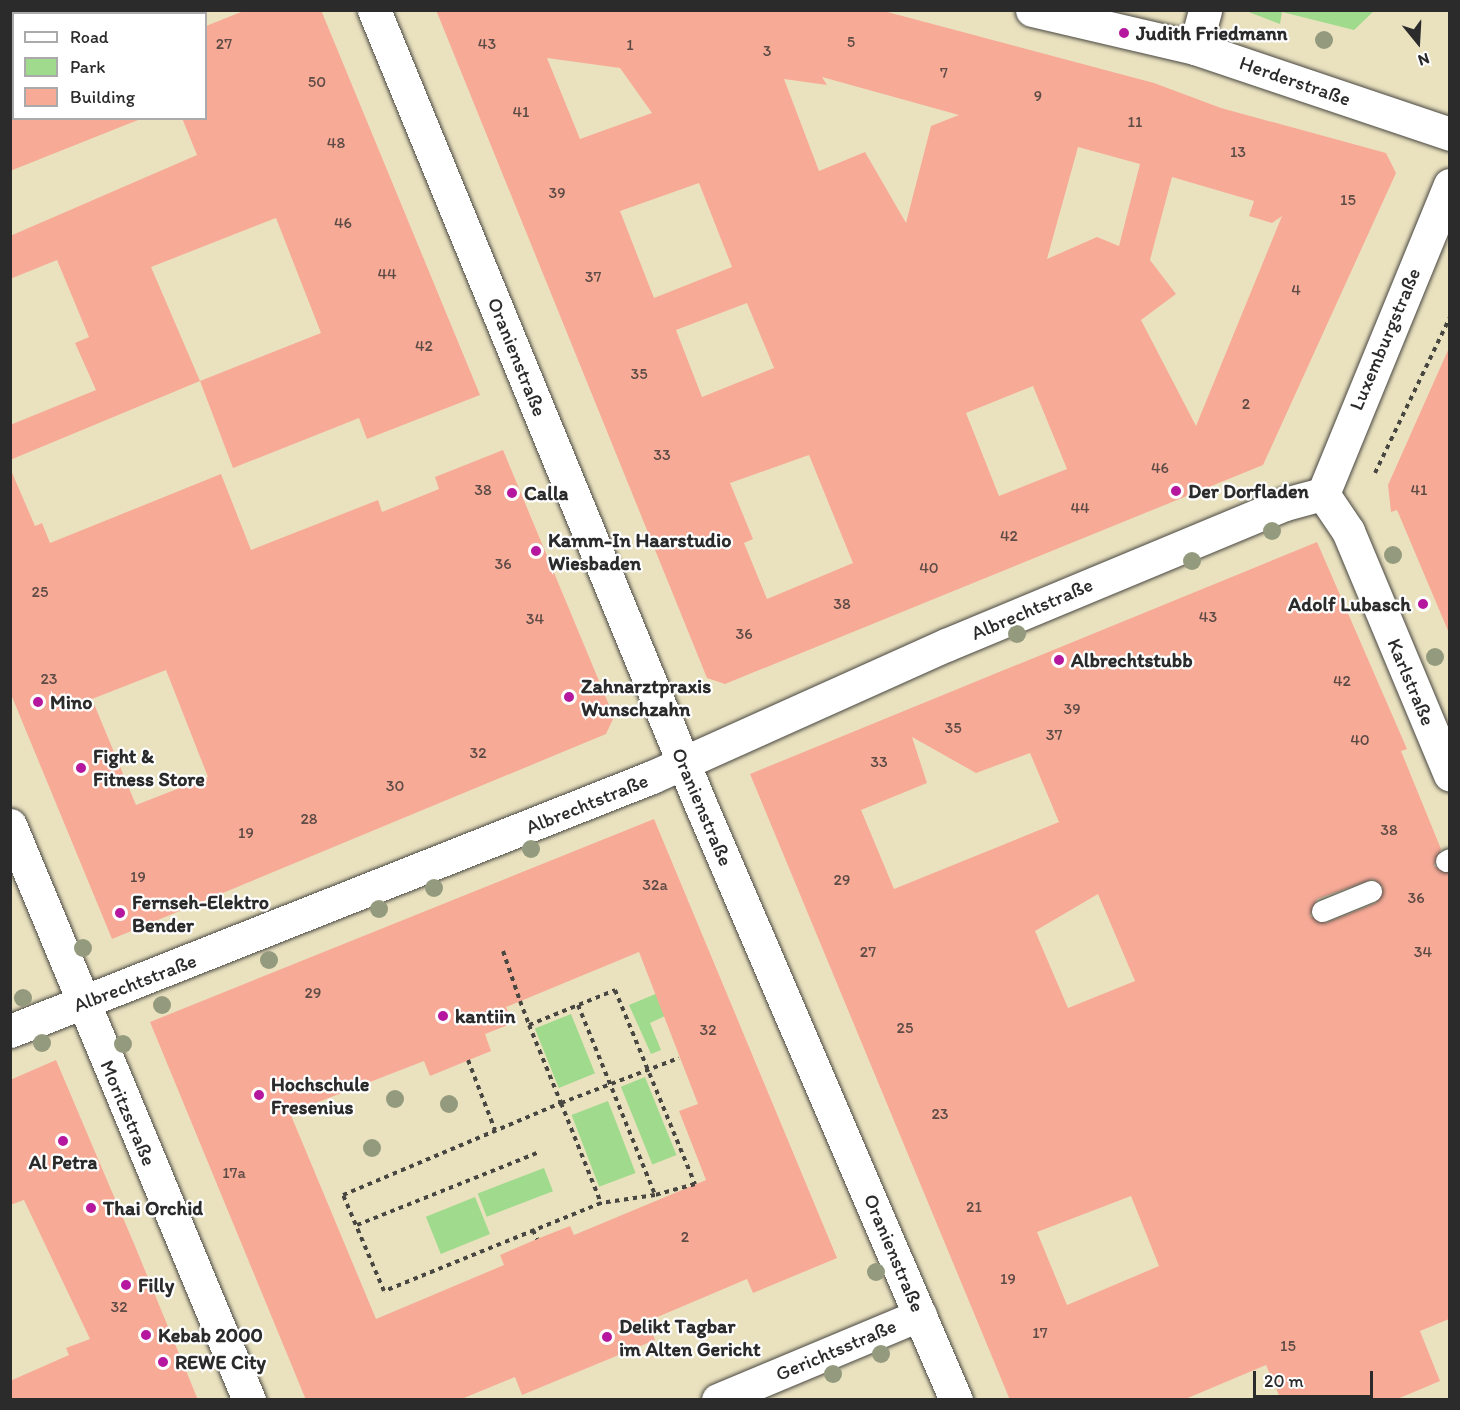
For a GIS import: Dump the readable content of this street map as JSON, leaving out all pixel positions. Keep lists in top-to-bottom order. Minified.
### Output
{"streets":{"street":["Herderstraße","Luxemburgstraße","Oranienstraße","Albrechtstraße","Karlstraße","Moritzstraße","Gerichtsstraße"]},"crossings":[["Luxemburgstraße","Albrechtstraße"],["Luxemburgstraße","Karlstraße"],["Oranienstraße","Albrechtstraße"],["Oranienstraße","Gerichtsstraße"],["Albrechtstraße","Karlstraße"],["Albrechtstraße","Moritzstraße"]],"places":["Judith Friedmann","Der Dorfladen","Calla","Kamm-In Haarstudio Wiesbaden","Adolf Lubasch","Albrechtstubb","Zahnarztpraxis Wunschzahn","Mino","Fight & Fitness Store","Fernseh-Elektro Bender","kantiin","Hochschule Fresenius","Al Petra","Thai Orchid","Filly","Kebab 2000","Delikt Tagbar im Alten Gericht","REWE City"],"house_numbers":["5","27","43","1","3","7","50","9","41","11","48","13","39","15","46","44","37","4","42","35","2","33","46","38","41","44","42","36","40","25","38","43","34","36","23","42","39","35","37","40","32","33","30","28","38","19","19","29","32a","36","27","34","29","25","32","23","17a","21","2","19","32","17","15"],"legend":["Road","Park","Building"],"scale_bar":"20 m","north":"bottom"}
